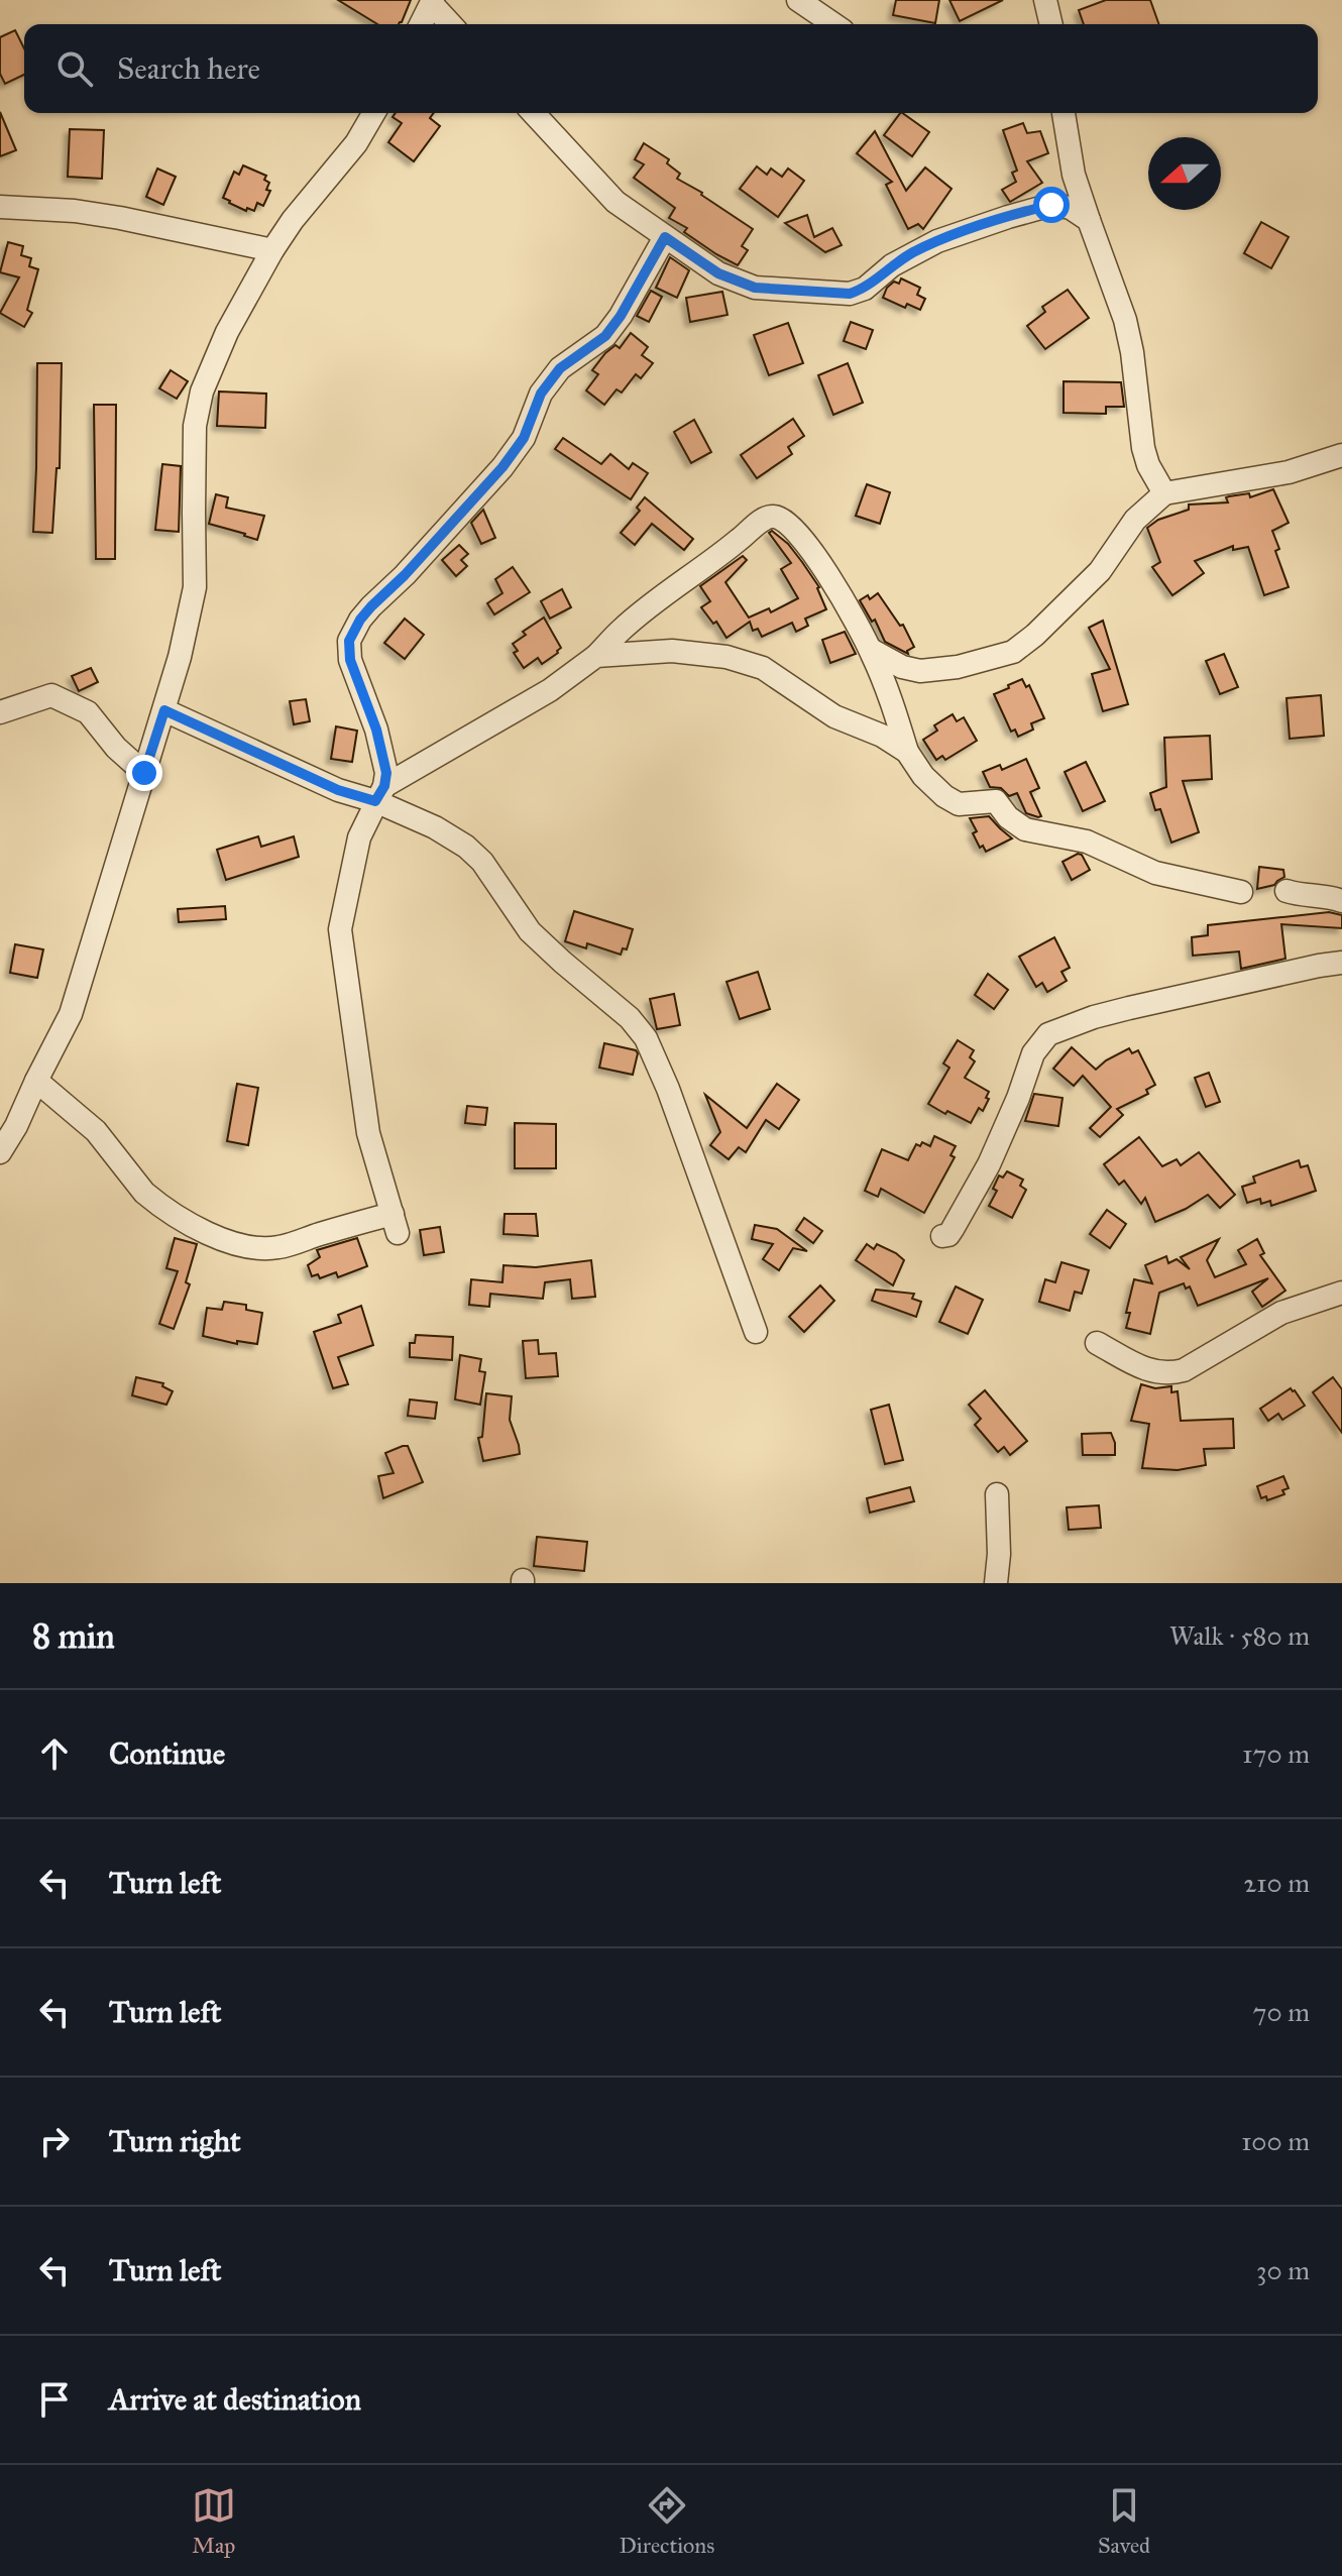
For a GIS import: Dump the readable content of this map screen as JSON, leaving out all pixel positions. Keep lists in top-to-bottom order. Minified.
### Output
{"north":"left","page":{"search":"Search here","heading":["8 min","Walk · 580 m"],"list":[["Continue","170 m"],["Turn left","210 m"],["Turn left","70 m"],["Turn right","100 m"],["Turn left","30 m"],"Arrive at destination"],"nav":["Map","Directions","Saved"]}}
